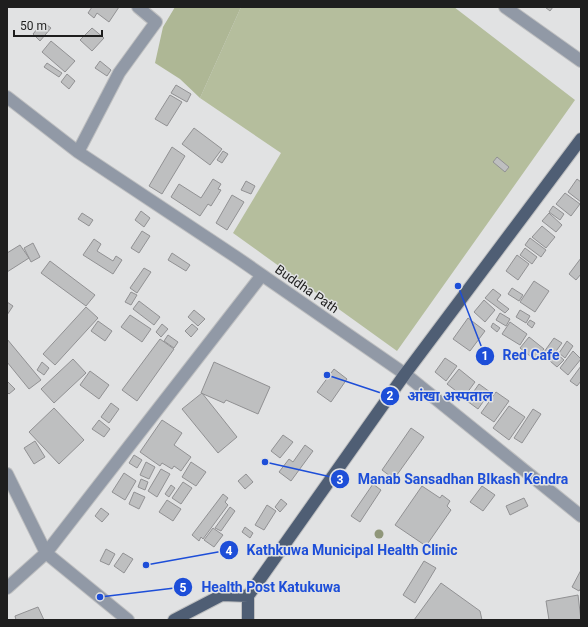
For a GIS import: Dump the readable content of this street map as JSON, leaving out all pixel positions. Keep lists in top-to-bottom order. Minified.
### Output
{"streets":{"street":["Buddha Path"]},"places":["Red Cafe","आंखा अस्पताल","Manab Sansadhan BIkash Kendra","Kathkuwa Municipal Health Clinic","Health Post Katukuwa"],"scale_bar":"50 m"}
